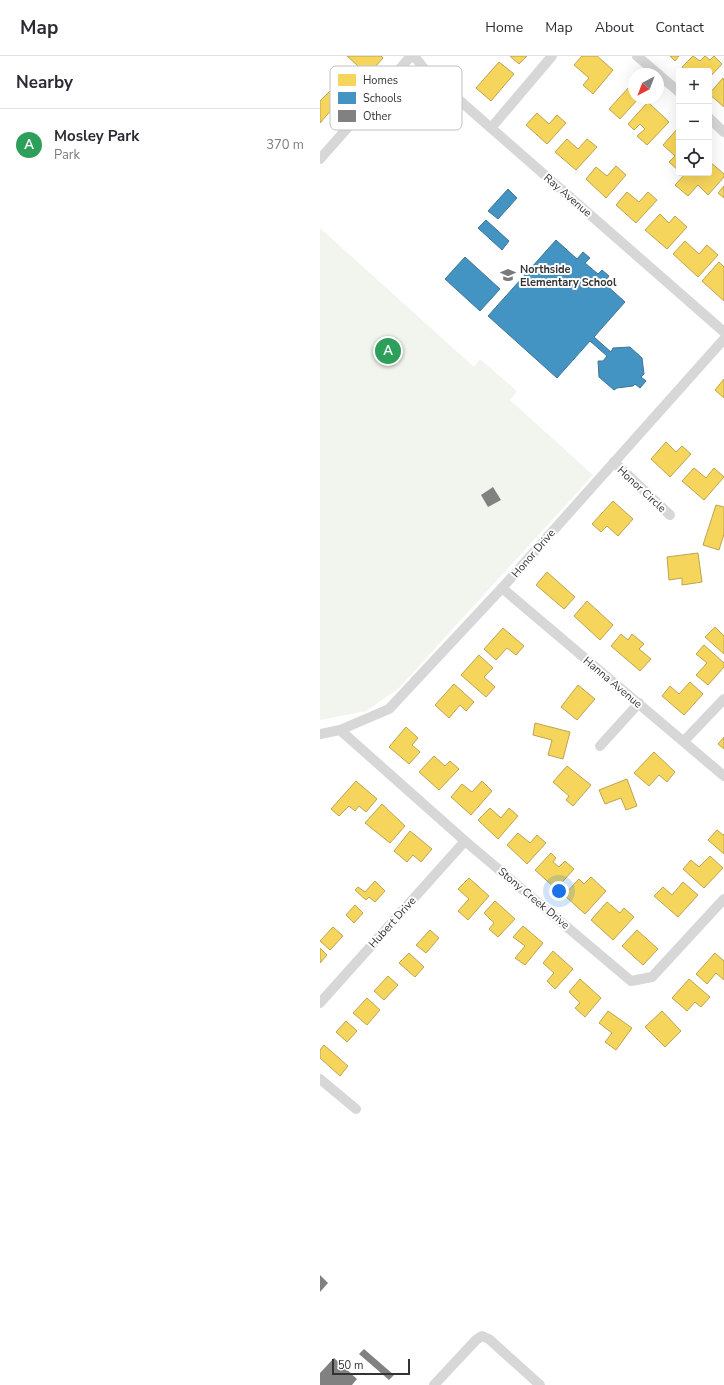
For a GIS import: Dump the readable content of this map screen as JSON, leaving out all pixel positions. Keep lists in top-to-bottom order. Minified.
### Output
{"streets":{"street":["Ray Avenue","Honor Circle","Honor Drive","Hanna Avenue","Stony Creek Drive","Hubert Drive"]},"crossings":[["Honor Circle","Honor Drive"],["Honor Drive","Hanna Avenue"],["Honor Drive","Stony Creek Drive"],["Stony Creek Drive","Hubert Drive"]],"places":{"school or university":["Northside Elementary School"]},"legend":["Homes","Schools","Other"],"scale_bar":"50 m","north":"bottom left","page":{"header":"Map","nav":["Home","Map","About","Contact"],"heading":"Nearby","map_buttons":["+","−"],"list":[{"mark":"A","name":"Mosley Park","note":"Park","value":"370 m"}],"pins":"A","scale":"50 m"}}
